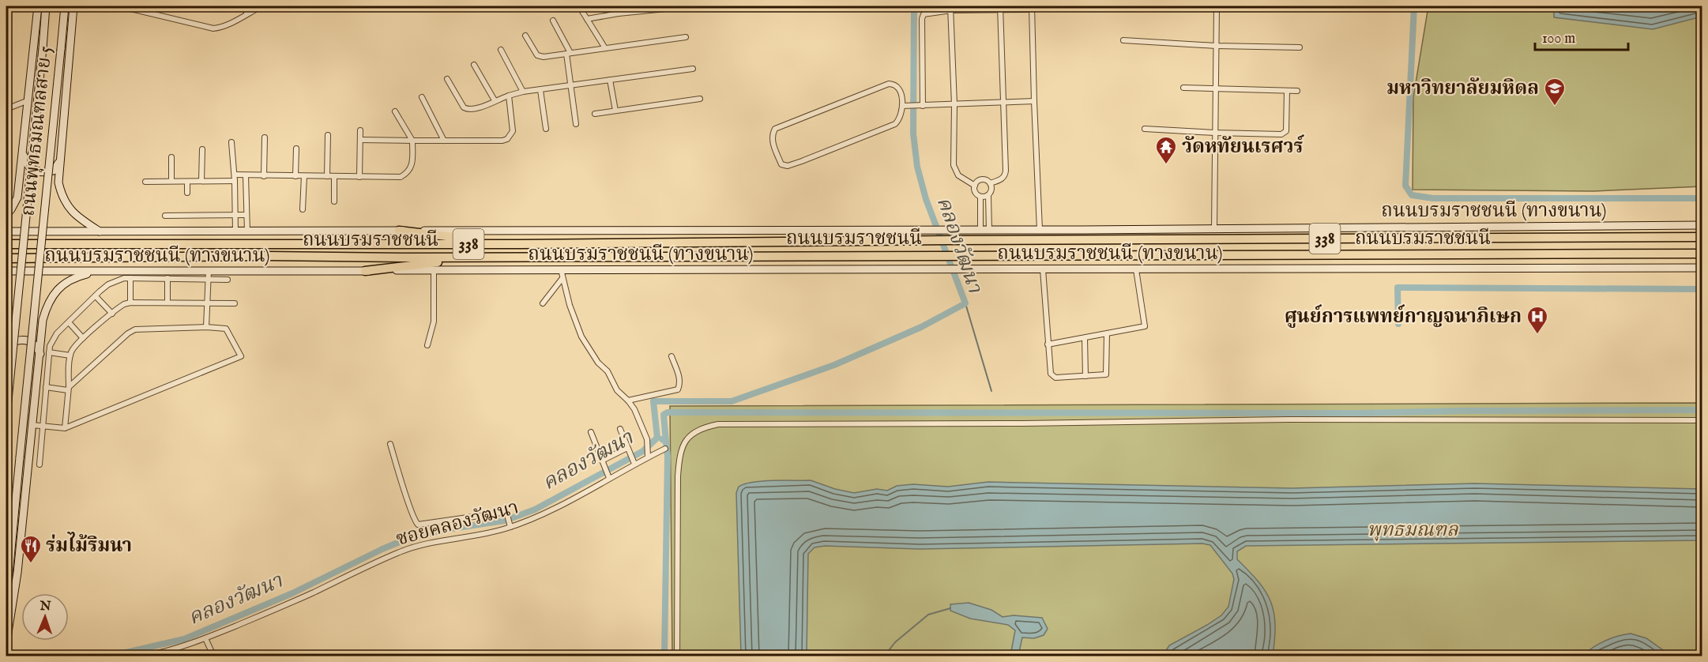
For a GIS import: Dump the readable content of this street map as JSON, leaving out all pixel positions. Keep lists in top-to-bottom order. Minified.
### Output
{"streets":{"highway":["ถนนบรมราชชนนี","338"],"main road":["ถนนพุทธมณฑลสาย 5","ถนนบรมราชชนนี (ทางขนาน)"],"street":["ซอยคลองวัฒนา"]},"water":["คลองวัฒนา"],"parks":["พุทธมณฑล"],"places":{"school or university":["มหาวิทยาลัยมหิดล"],"temple":["วัดหทัยนเรศวร์"],"hospital":["ศูนย์การแพทย์กาญจนาภิเษก"],"restaurant":["ร่มไม้ริมนา"]},"scale_bar":"100 m","north":"top"}
